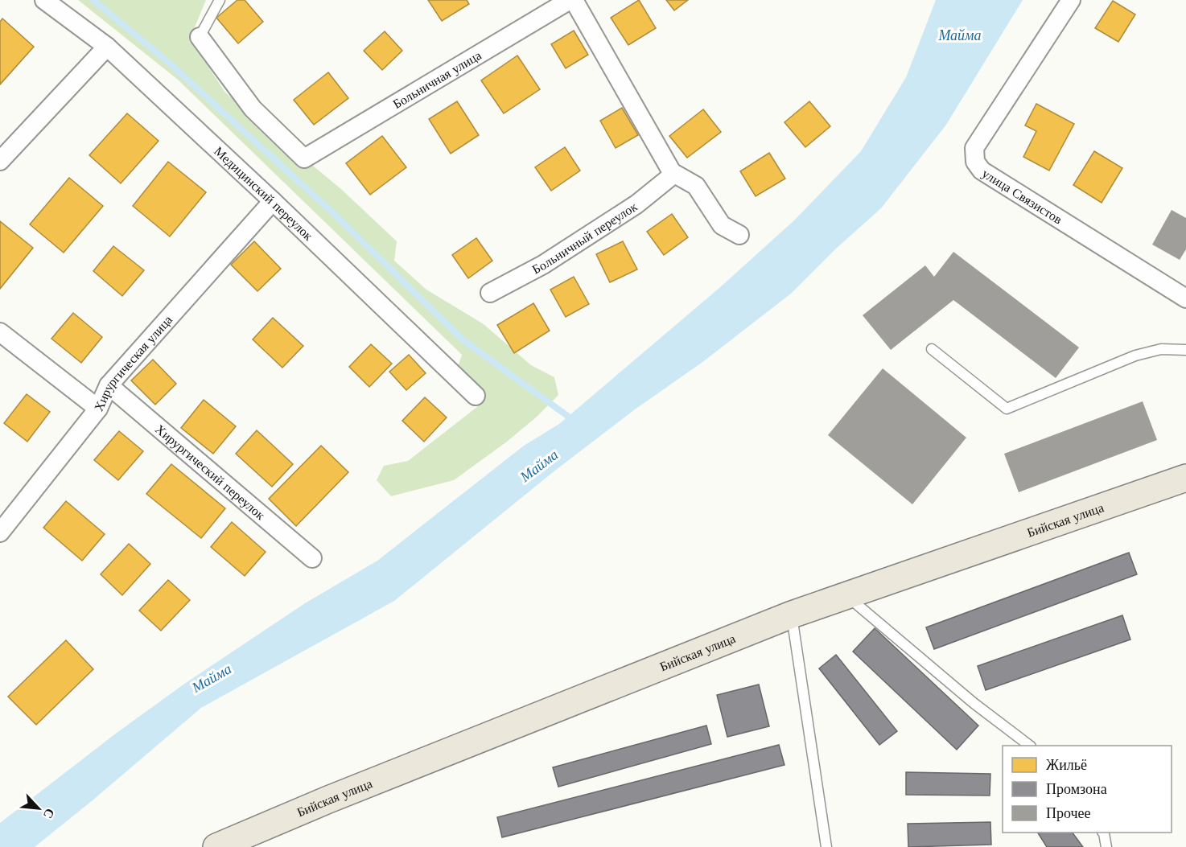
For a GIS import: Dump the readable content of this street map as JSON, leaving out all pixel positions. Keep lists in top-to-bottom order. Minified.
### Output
{"streets":{"main road":["Бийская улица"],"street":["Больничная улица","Медицинский переулок","улица Связистов","Больничный переулок","Хирургическая улица","Хирургический переулок"]},"crossings":[["Медицинский переулок","Хирургическая улица"],["Хирургическая улица","Хирургический переулок"]],"water":["Майма"],"legend":["Жильё","Промзона","Прочее"],"north":"bottom right"}
